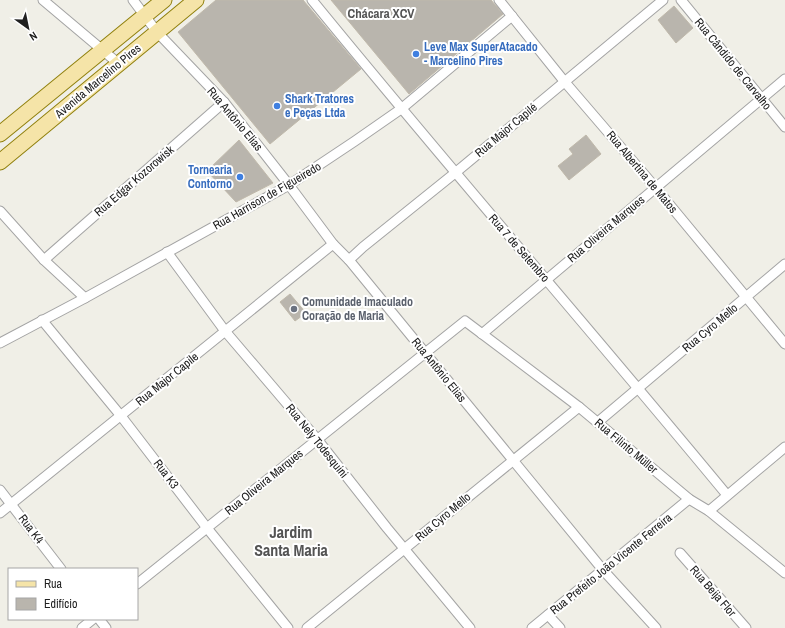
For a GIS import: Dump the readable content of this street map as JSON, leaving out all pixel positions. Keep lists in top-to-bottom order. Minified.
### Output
{"streets":{"main road":["Avenida Marcelino Pires"],"street":["Rua Cândido de Carvalho","Rua Antônio Elias","Rua Major Capilé","Rua Albertina de Matos","Rua Edgar Kozorowisk","Rua Harrison de Figueiredo","Rua Oliveira Marques","Rua 7 de Setembro","Rua Cyro Mello","Rua Major Capile","Rua Nely Todesquini","Rua Filinto Müller","Rua K3","Rua K4","Rua Prefeito João Vicente Ferreira","Rua Beija Flor"]},"crossings":[["Rua Cândido de Carvalho","Rua Oliveira Marques"],["Avenida Marcelino Pires","Rua Antônio Elias"],["Rua Antônio Elias","Rua Major Capilé"],["Rua Antônio Elias","Rua Edgar Kozorowisk"],["Rua Antônio Elias","Rua Harrison de Figueiredo"],["Rua Antônio Elias","Rua Oliveira Marques"],["Rua Antônio Elias","Rua Cyro Mello"],["Rua Antônio Elias","Rua Major Capile"],["Rua Antônio Elias","Rua Prefeito João Vicente Ferreira"],["Rua Major Capilé","Rua Albertina de Matos"],["Rua Major Capilé","Rua 7 de Setembro"],["Rua Albertina de Matos","Rua Harrison de Figueiredo"],["Rua Albertina de Matos","Rua Oliveira Marques"],["Rua Albertina de Matos","Rua Cyro Mello"],["Rua Harrison de Figueiredo","Rua 7 de Setembro"],["Rua Harrison de Figueiredo","Rua Nely Todesquini"],["Rua Harrison de Figueiredo","Rua K3"],["Rua Oliveira Marques","Rua 7 de Setembro"],["Rua Oliveira Marques","Rua Nely Todesquini"],["Rua Oliveira Marques","Rua Filinto Müller"],["Rua Oliveira Marques","Rua K3"],["Rua 7 de Setembro","Rua Cyro Mello"],["Rua Cyro Mello","Rua Nely Todesquini"],["Rua Cyro Mello","Rua Filinto Müller"],["Rua Major Capile","Rua Nely Todesquini"],["Rua Major Capile","Rua K3"],["Rua Major Capile","Rua K4"],["Rua Filinto Müller","Rua Prefeito João Vicente Ferreira"]],"districts":["Chácara XCV","Jardim Santa Maria"],"places":["Leve Max SuperAtacado - Marcelino Pires","Shark Tratores e Peças Ltda","Tornearia Contorno","Comunidade Imaculado Coração de Maria"],"legend":["Rua","Edifício"],"north":"bottom right"}
